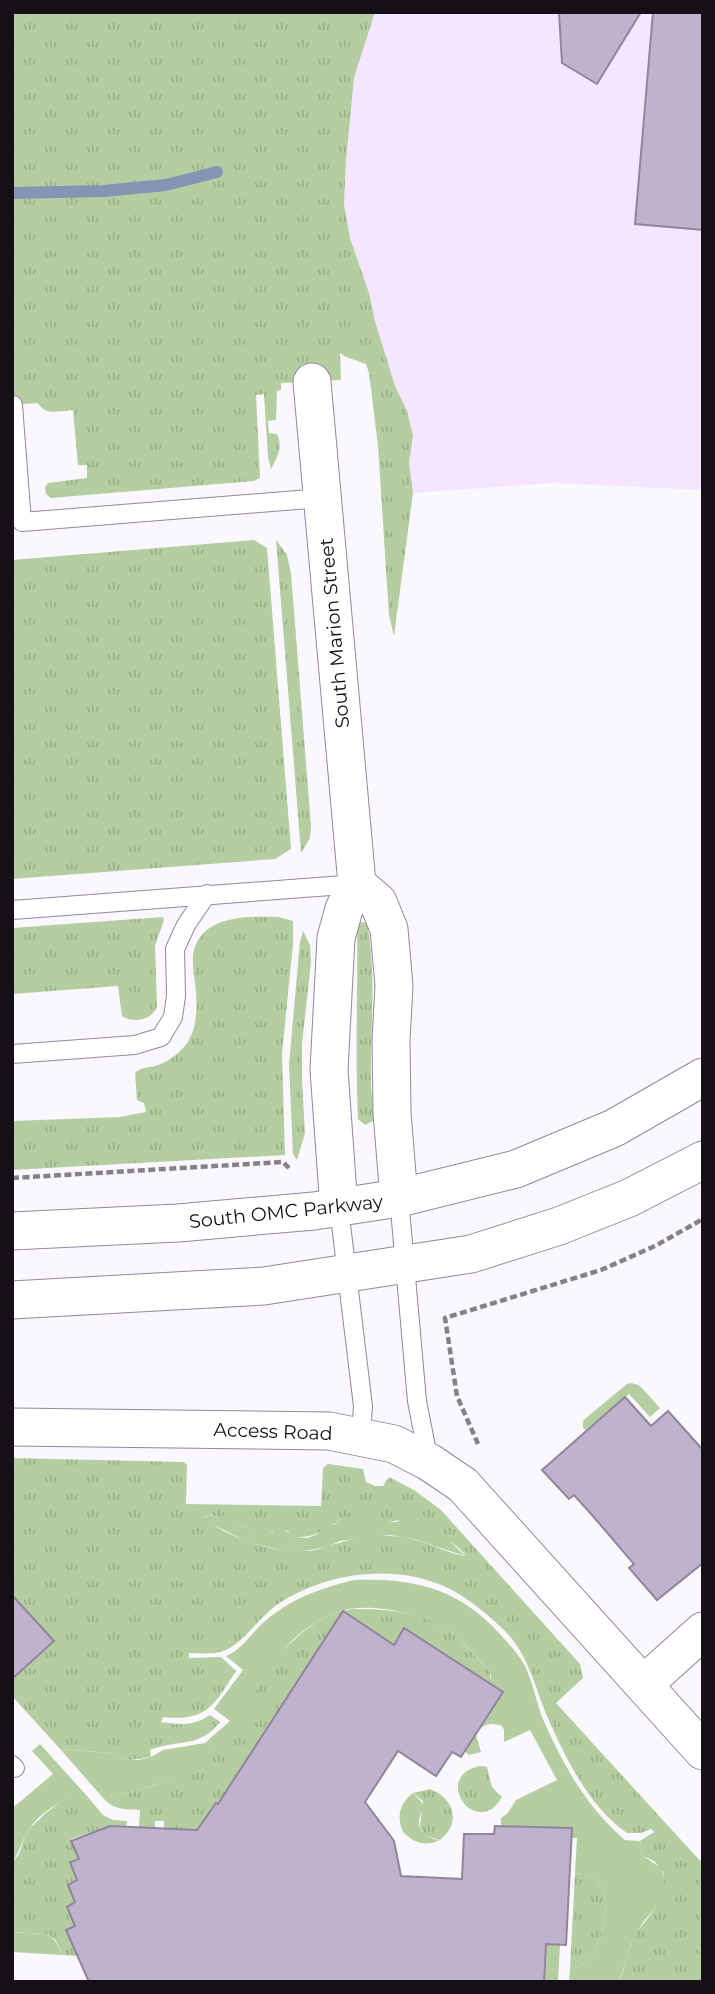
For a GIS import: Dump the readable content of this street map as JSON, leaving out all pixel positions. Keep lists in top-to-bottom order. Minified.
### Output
{"streets":{"street":["South Marion Street","South OMC Parkway","Access Road"]}}
